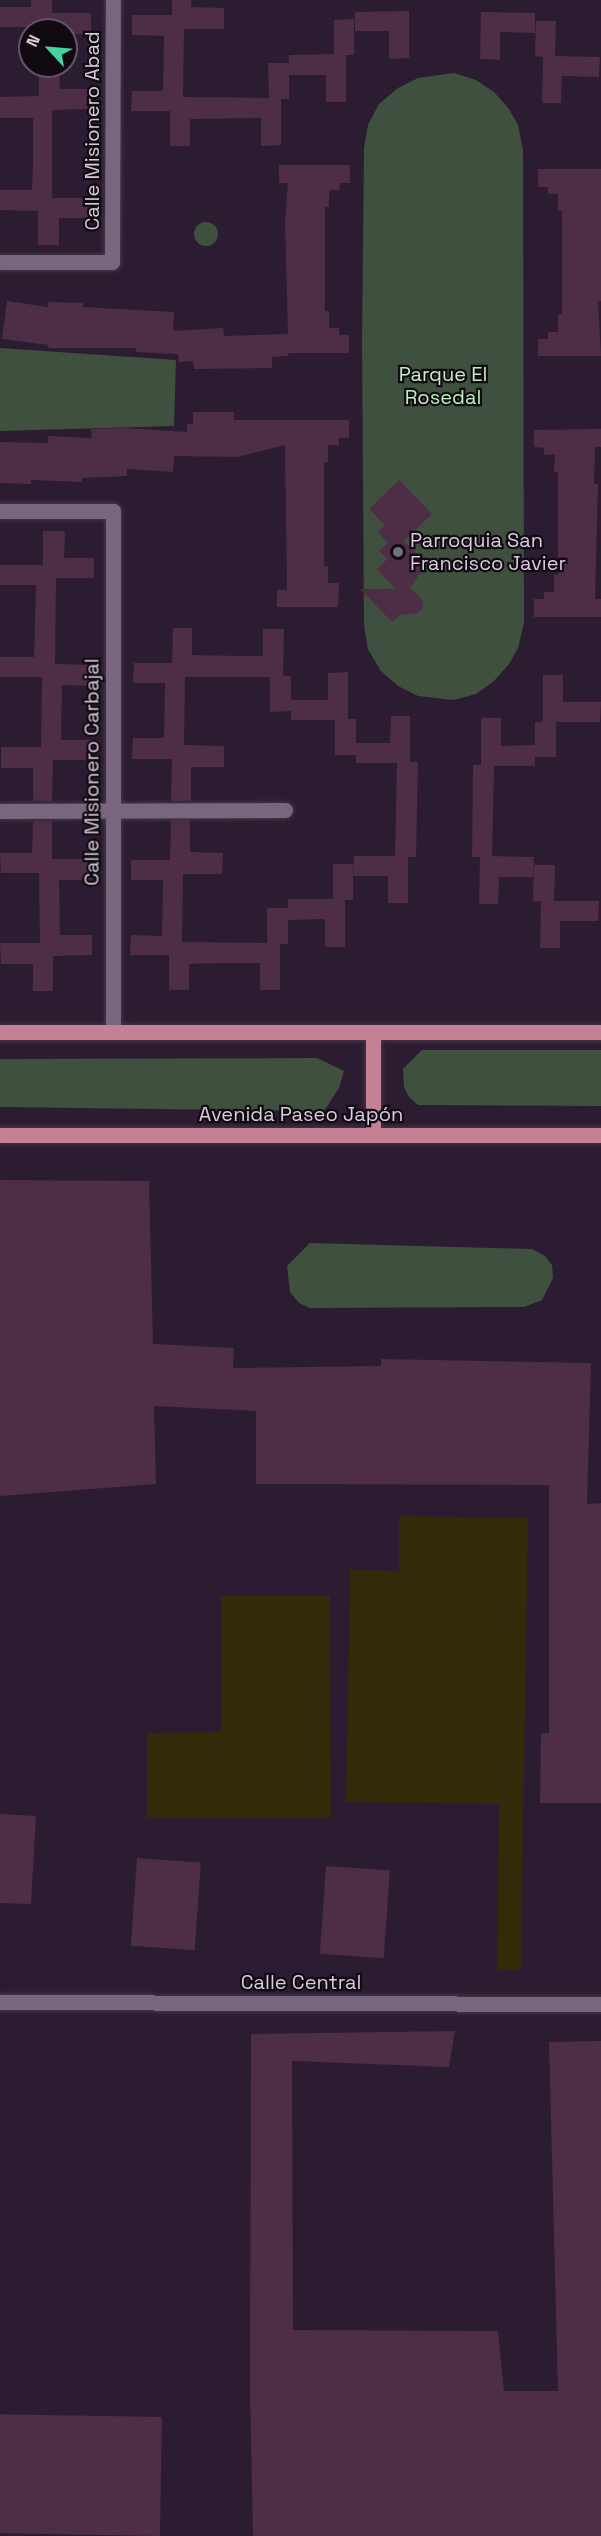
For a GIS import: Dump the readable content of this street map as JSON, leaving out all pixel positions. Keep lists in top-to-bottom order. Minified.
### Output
{"streets":{"main road":["Avenida Paseo Japón"],"street":["Calle Misionero Abad","Calle Misionero Carbajal","Calle Central"]},"parks":["Parque El Rosedal"],"places":["Parroquia San Francisco Javier"],"north":"top left"}
